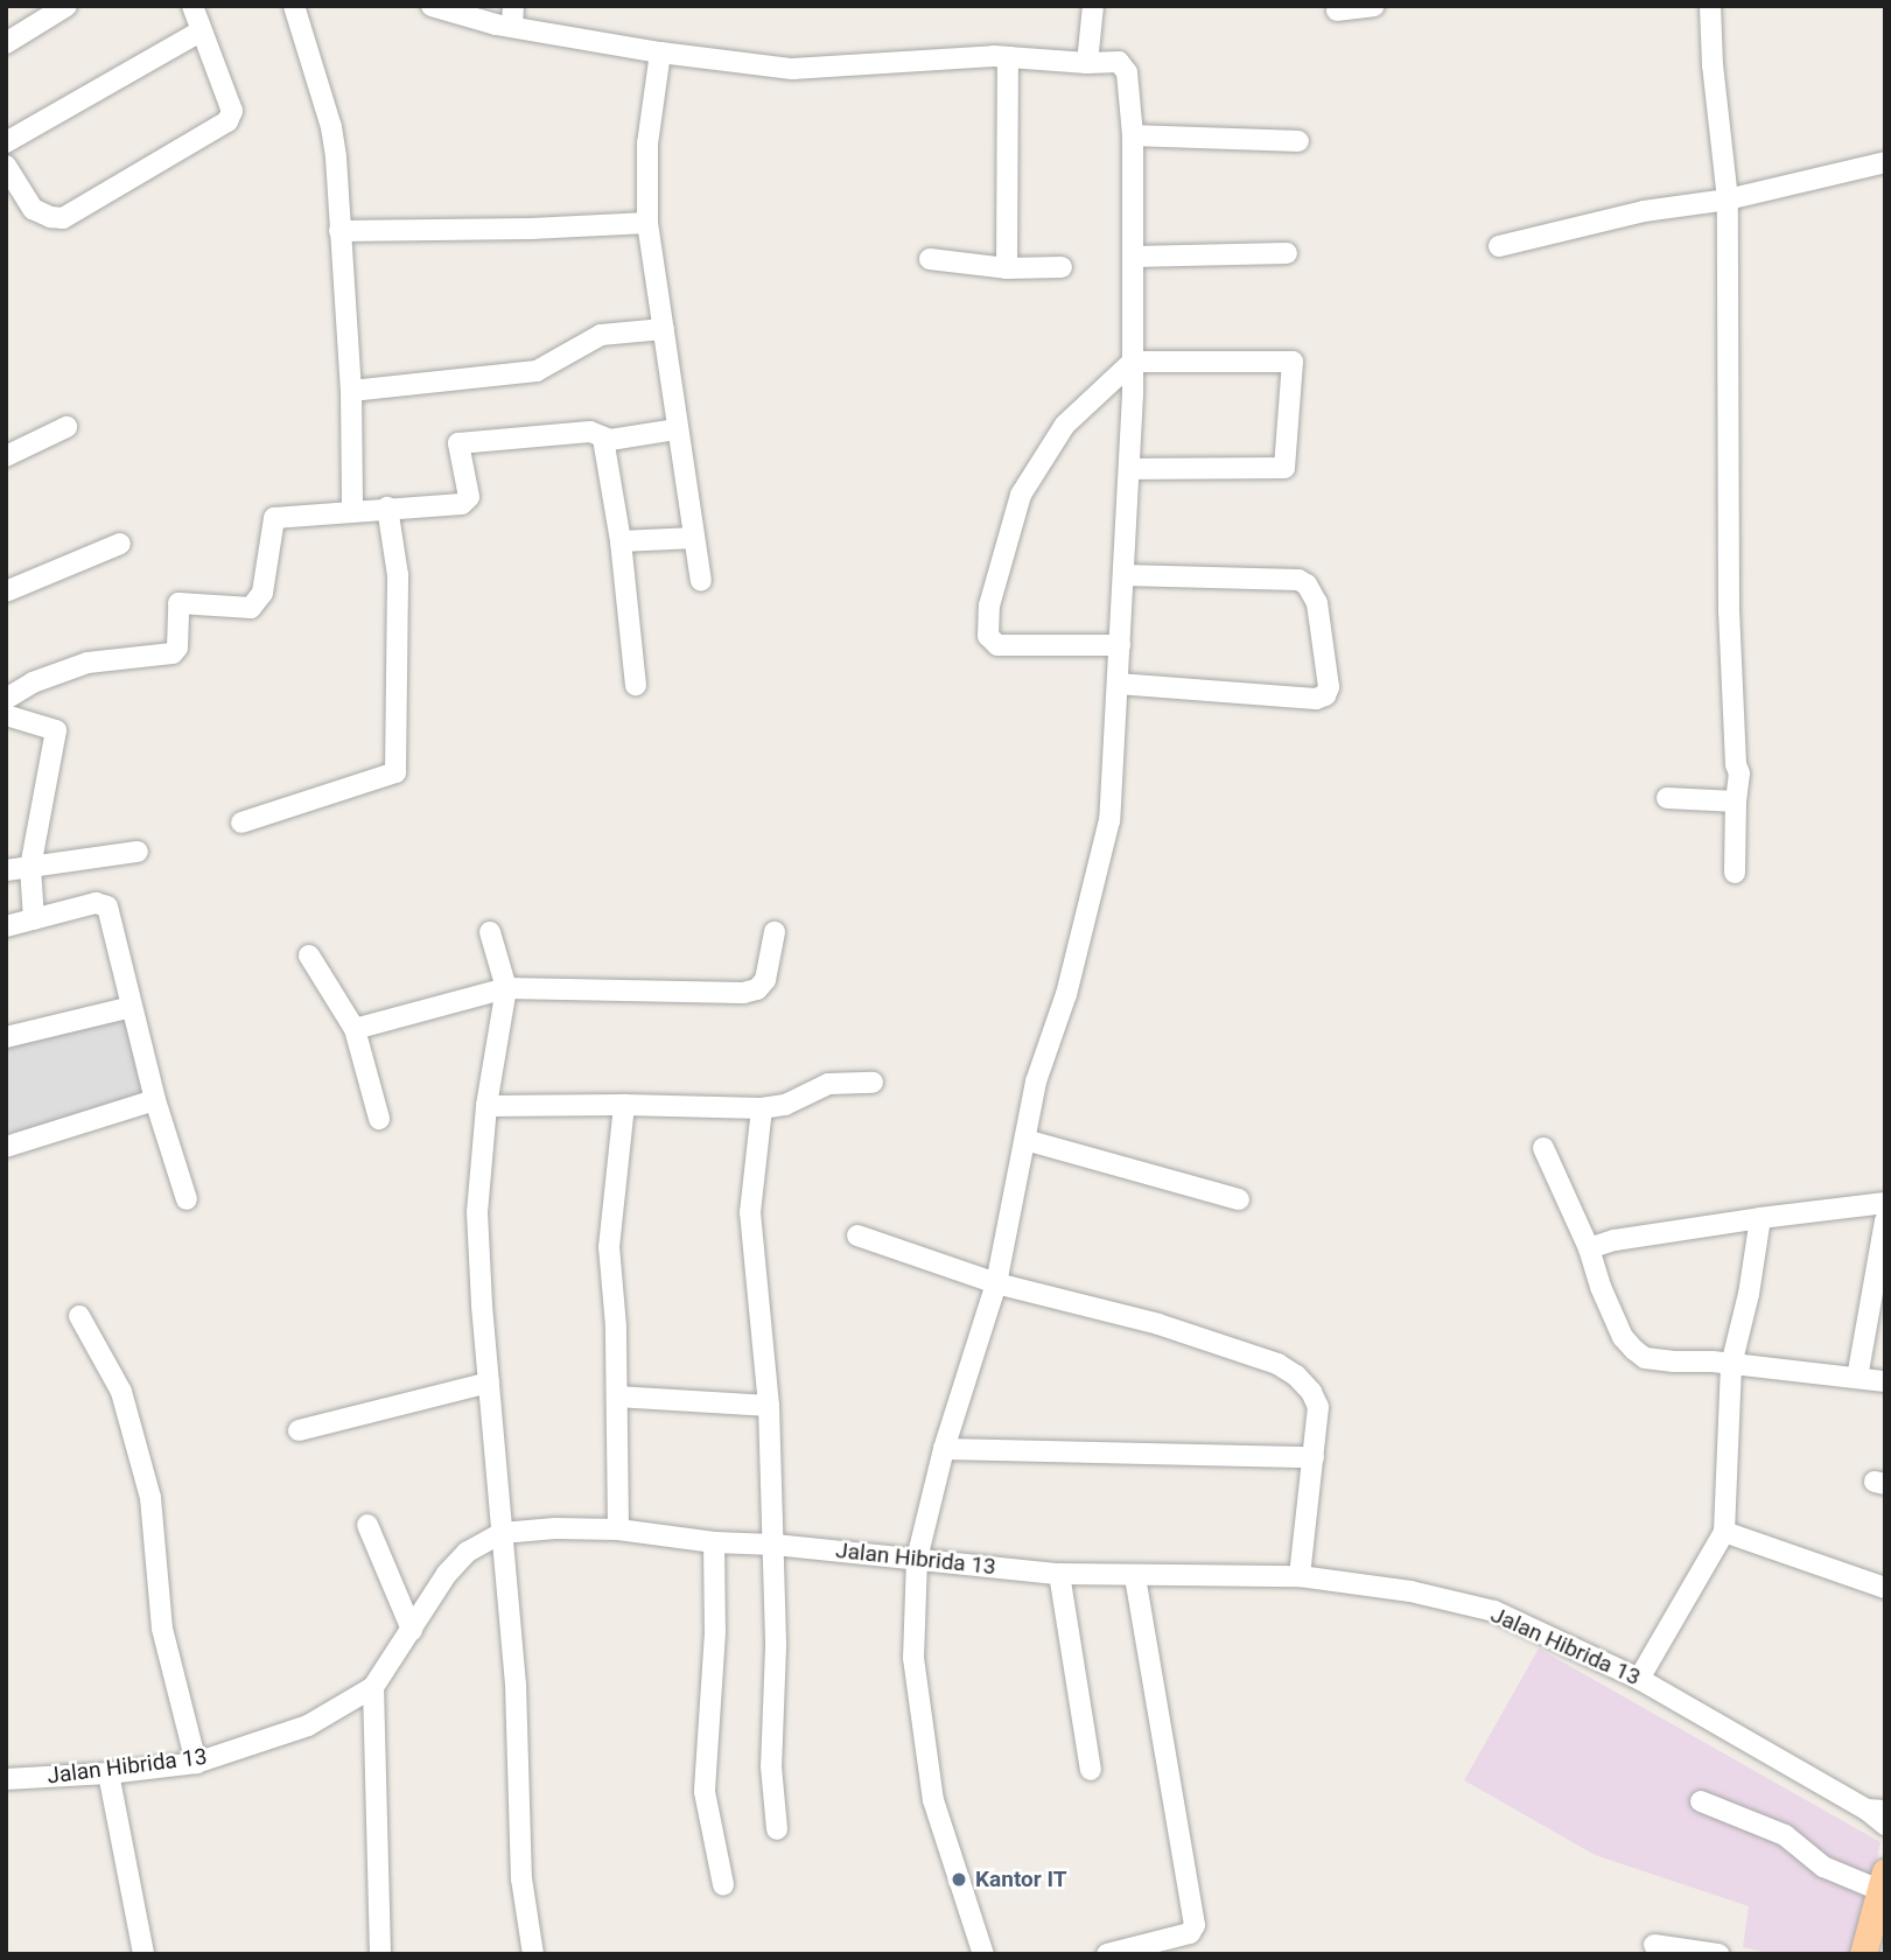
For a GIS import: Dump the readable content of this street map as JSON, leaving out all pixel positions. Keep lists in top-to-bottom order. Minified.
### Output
{"streets":{"street":["Jalan Hibrida 13"]},"places":["Kantor IT"]}
